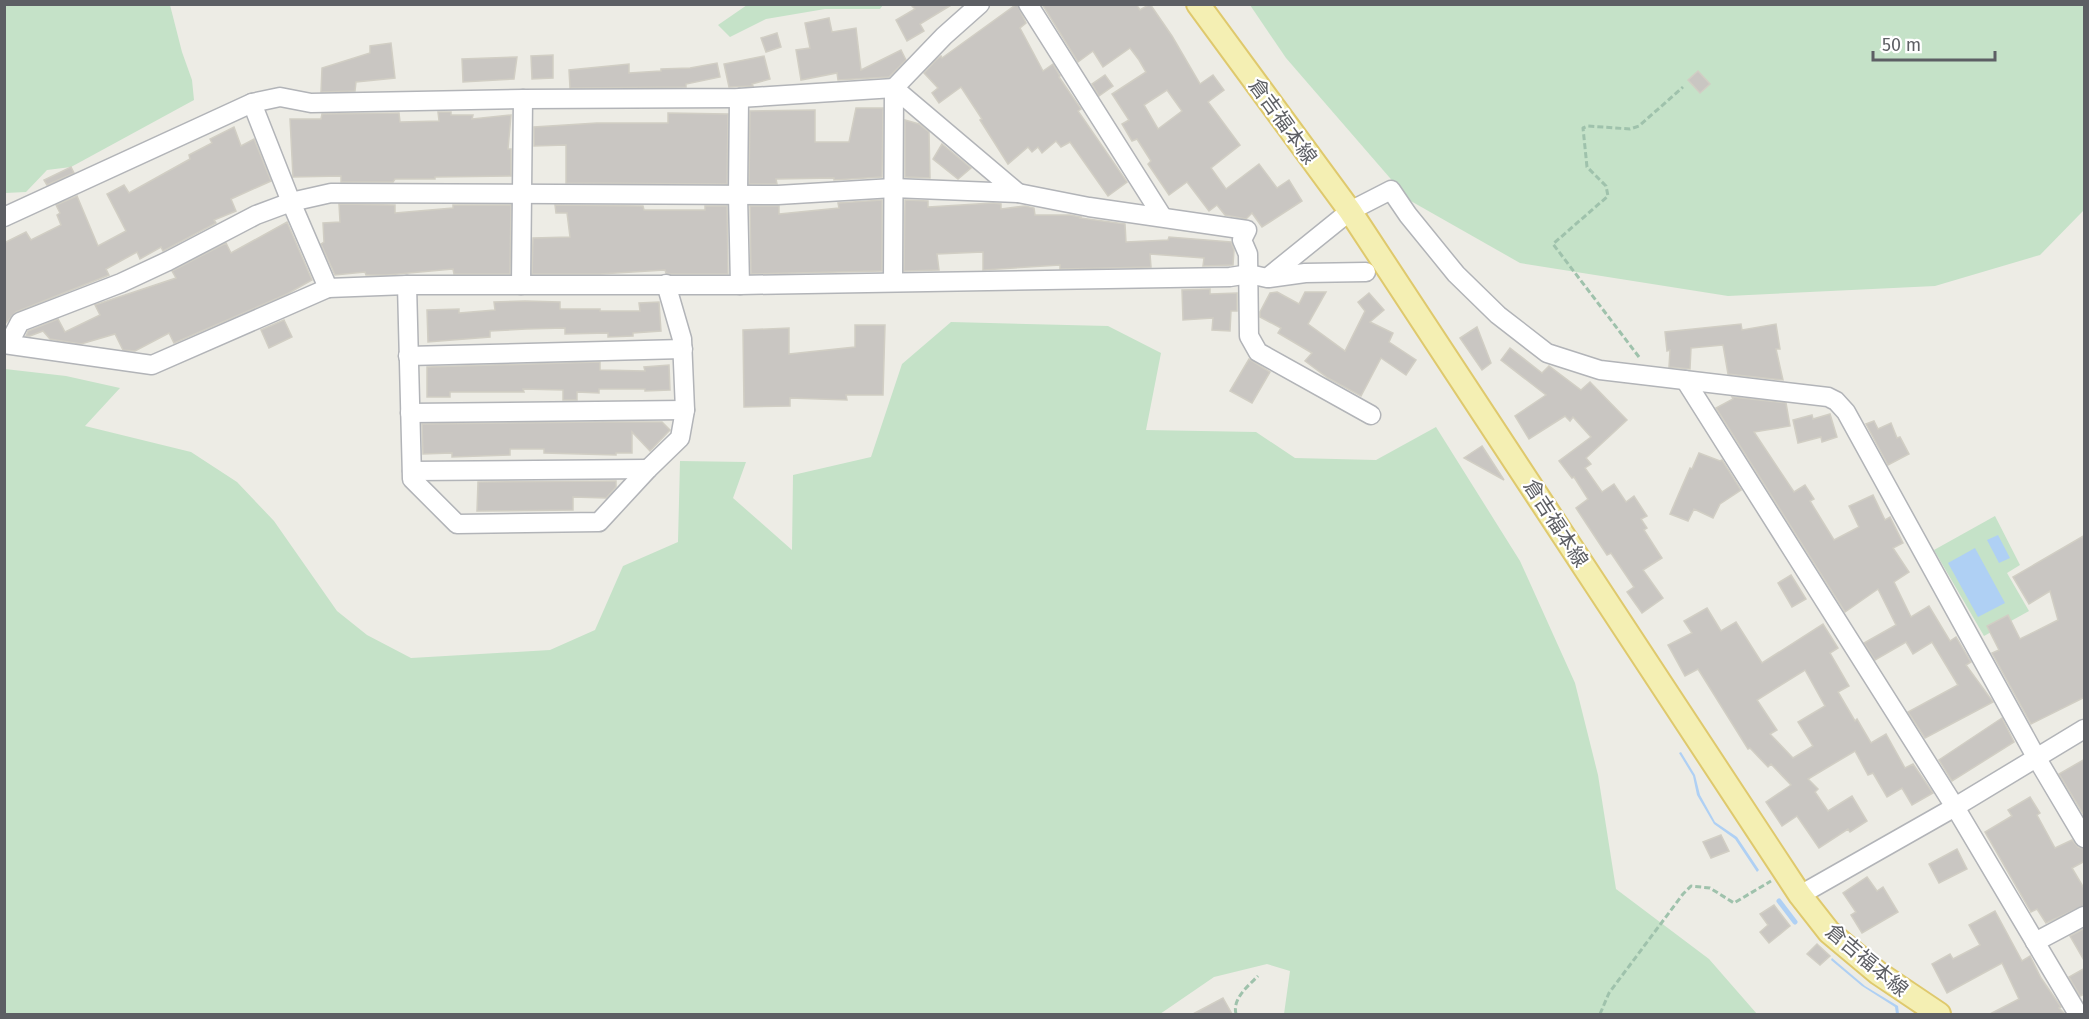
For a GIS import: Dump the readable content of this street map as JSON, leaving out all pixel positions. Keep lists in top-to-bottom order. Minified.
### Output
{"streets":{"main road":["倉吉福本線"]},"scale_bar":"50 m"}
